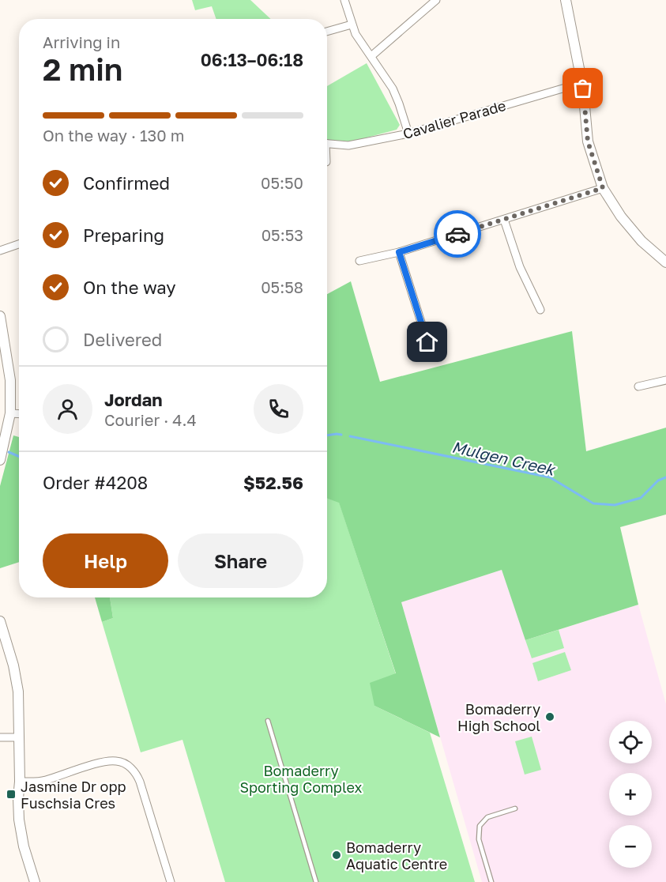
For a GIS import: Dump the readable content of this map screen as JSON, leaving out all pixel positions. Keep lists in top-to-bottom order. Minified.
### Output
{"streets":{"street":["Cavalier Parade"]},"water":["Mulgen Creek"],"parks":["Bomaderry Sporting Complex"],"places":{"other":["Bomaderry High School","Bomaderry Aquatic Centre"],"transit":["Jasmine Dr opp Fuschsia Cres"]},"page":{"heading":["2 min","Arriving in","06:13–06:18"],"panel":["Jordan","Courier · 4.4","Order #4208","$52.56"],"bar":"On the way · 130 m","list":[["Confirmed","05:50"],["Preparing","05:53"],["On the way","05:58"],"Delivered"],"buttons":["Help","Share"],"map_buttons":["+","−"]}}
